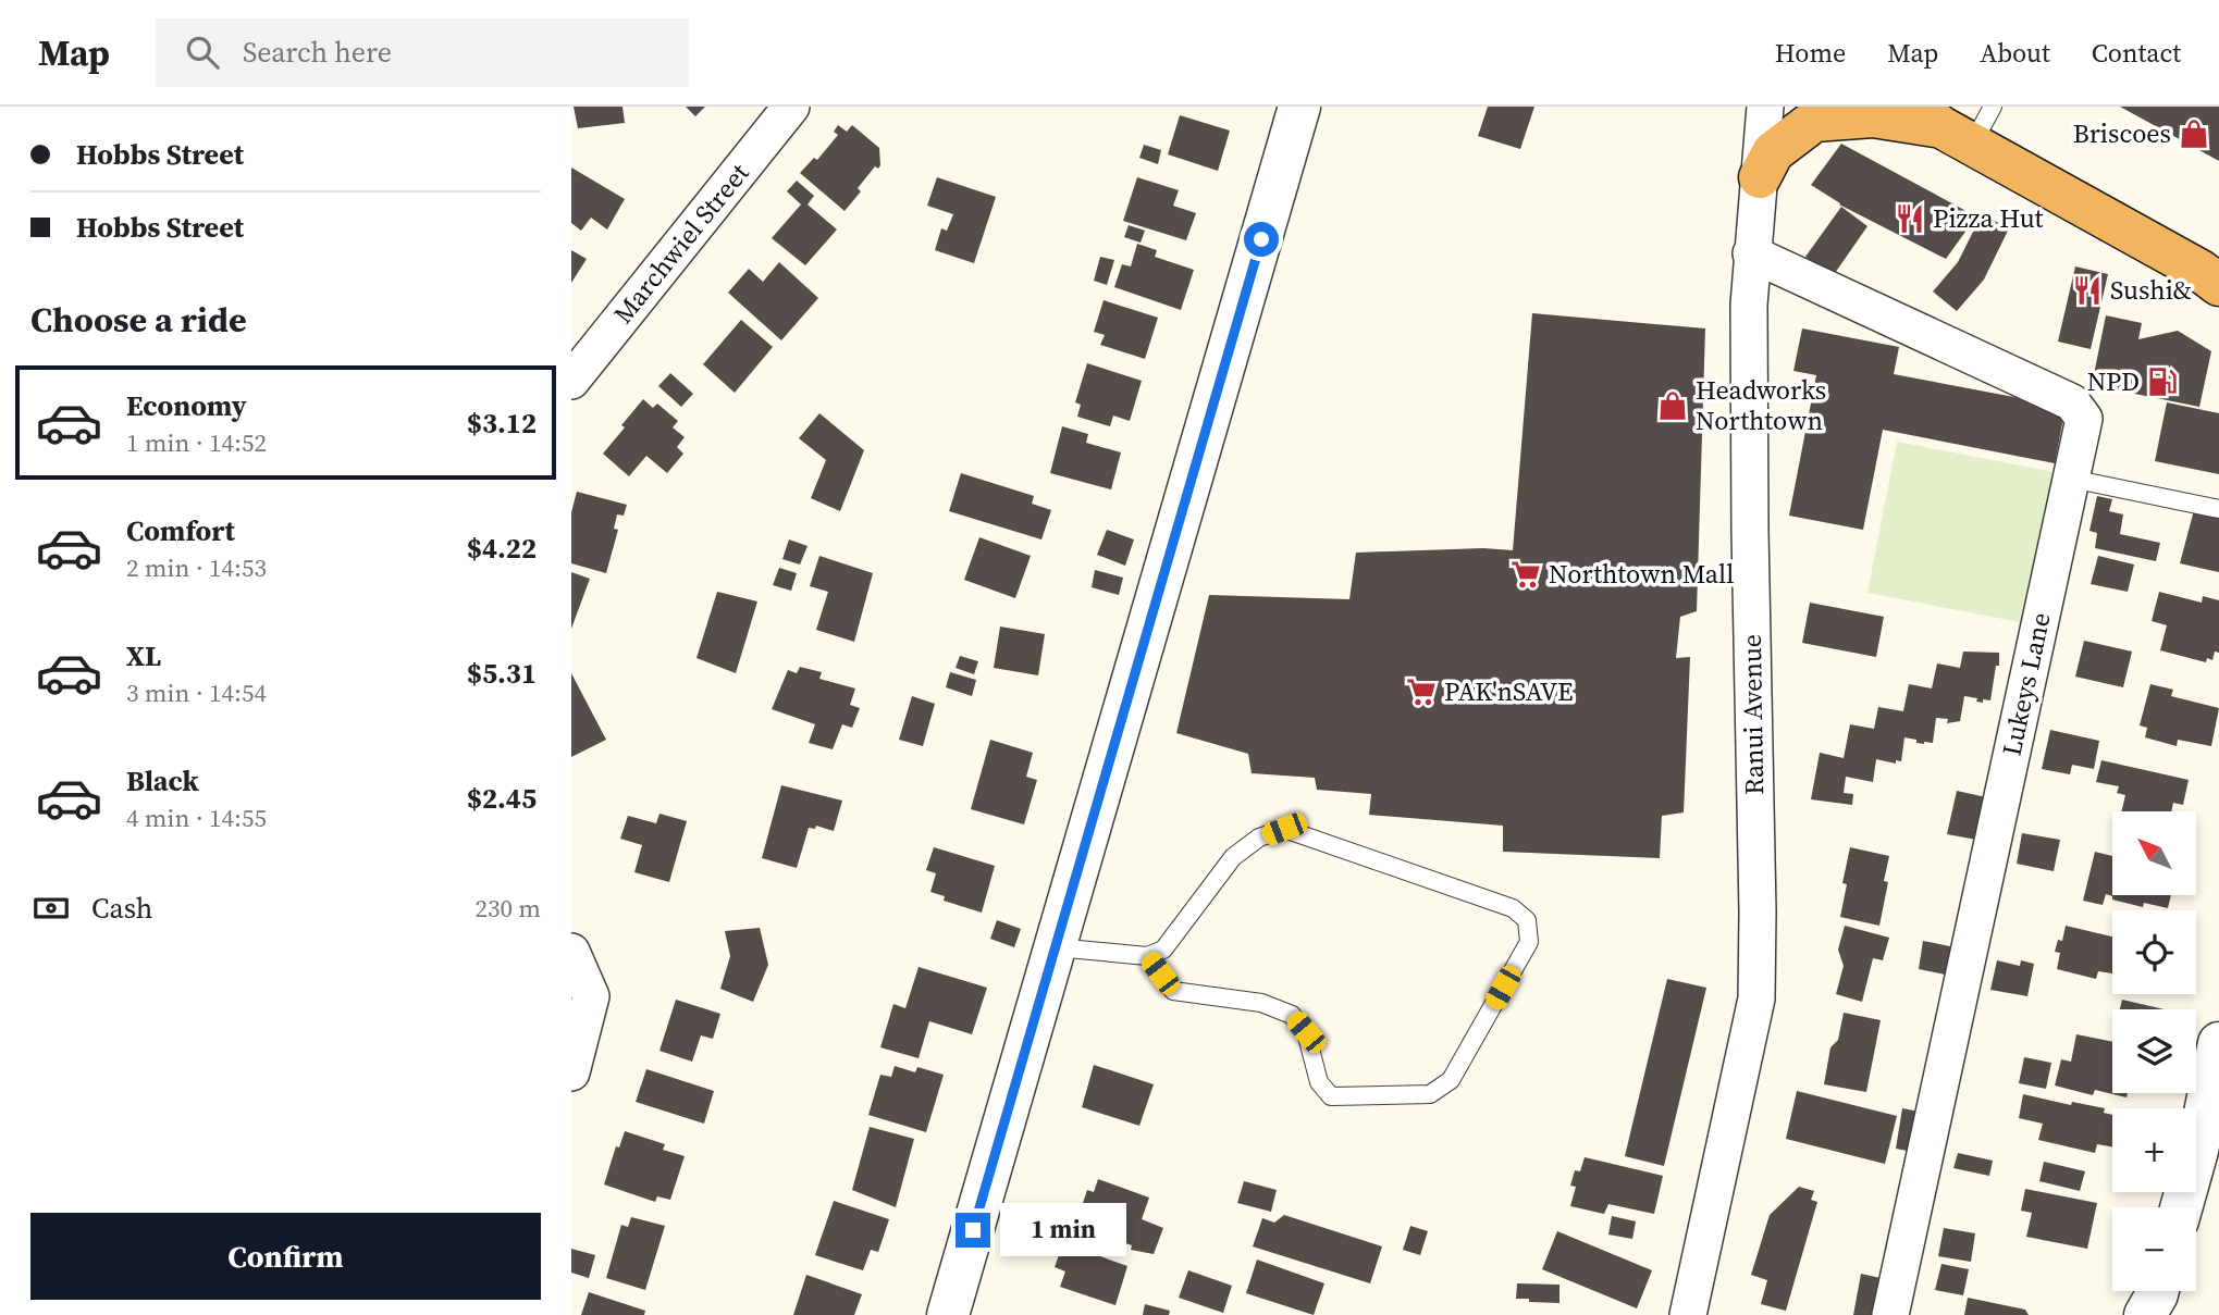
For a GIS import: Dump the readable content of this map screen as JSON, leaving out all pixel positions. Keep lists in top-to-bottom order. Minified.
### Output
{"streets":{"street":["Marchwiel Street","Lukeys Lane","Ranui Avenue"]},"crossings":[["Lukeys Lane","Ranui Avenue"]],"places":{"shop":["Briscoes","Headworks Northtown"],"restaurant":["Pizza Hut","Sushi&"],"fuel station":["NPD"],"supermarket":["Northtown Mall","PAK'nSAVE"]},"north":"top left","page":{"header":"Map","search":"Search here","nav":["Home","Map","About","Contact"],"banner":["Hobbs Street","Hobbs Street"],"heading":"Choose a ride","list":[{"name":"Economy","note":"1 min · 14:52","value":"$3.12"},{"name":"Comfort","note":"2 min · 14:53","value":"$4.22"},{"name":"XL","note":"3 min · 14:54","value":"$5.31"},{"name":"Black","note":"4 min · 14:55","value":"$2.45"}],"map_buttons":["+","−"],"pay":["Cash","230 m"],"buttons":"Confirm","bubble":"1 min"}}
